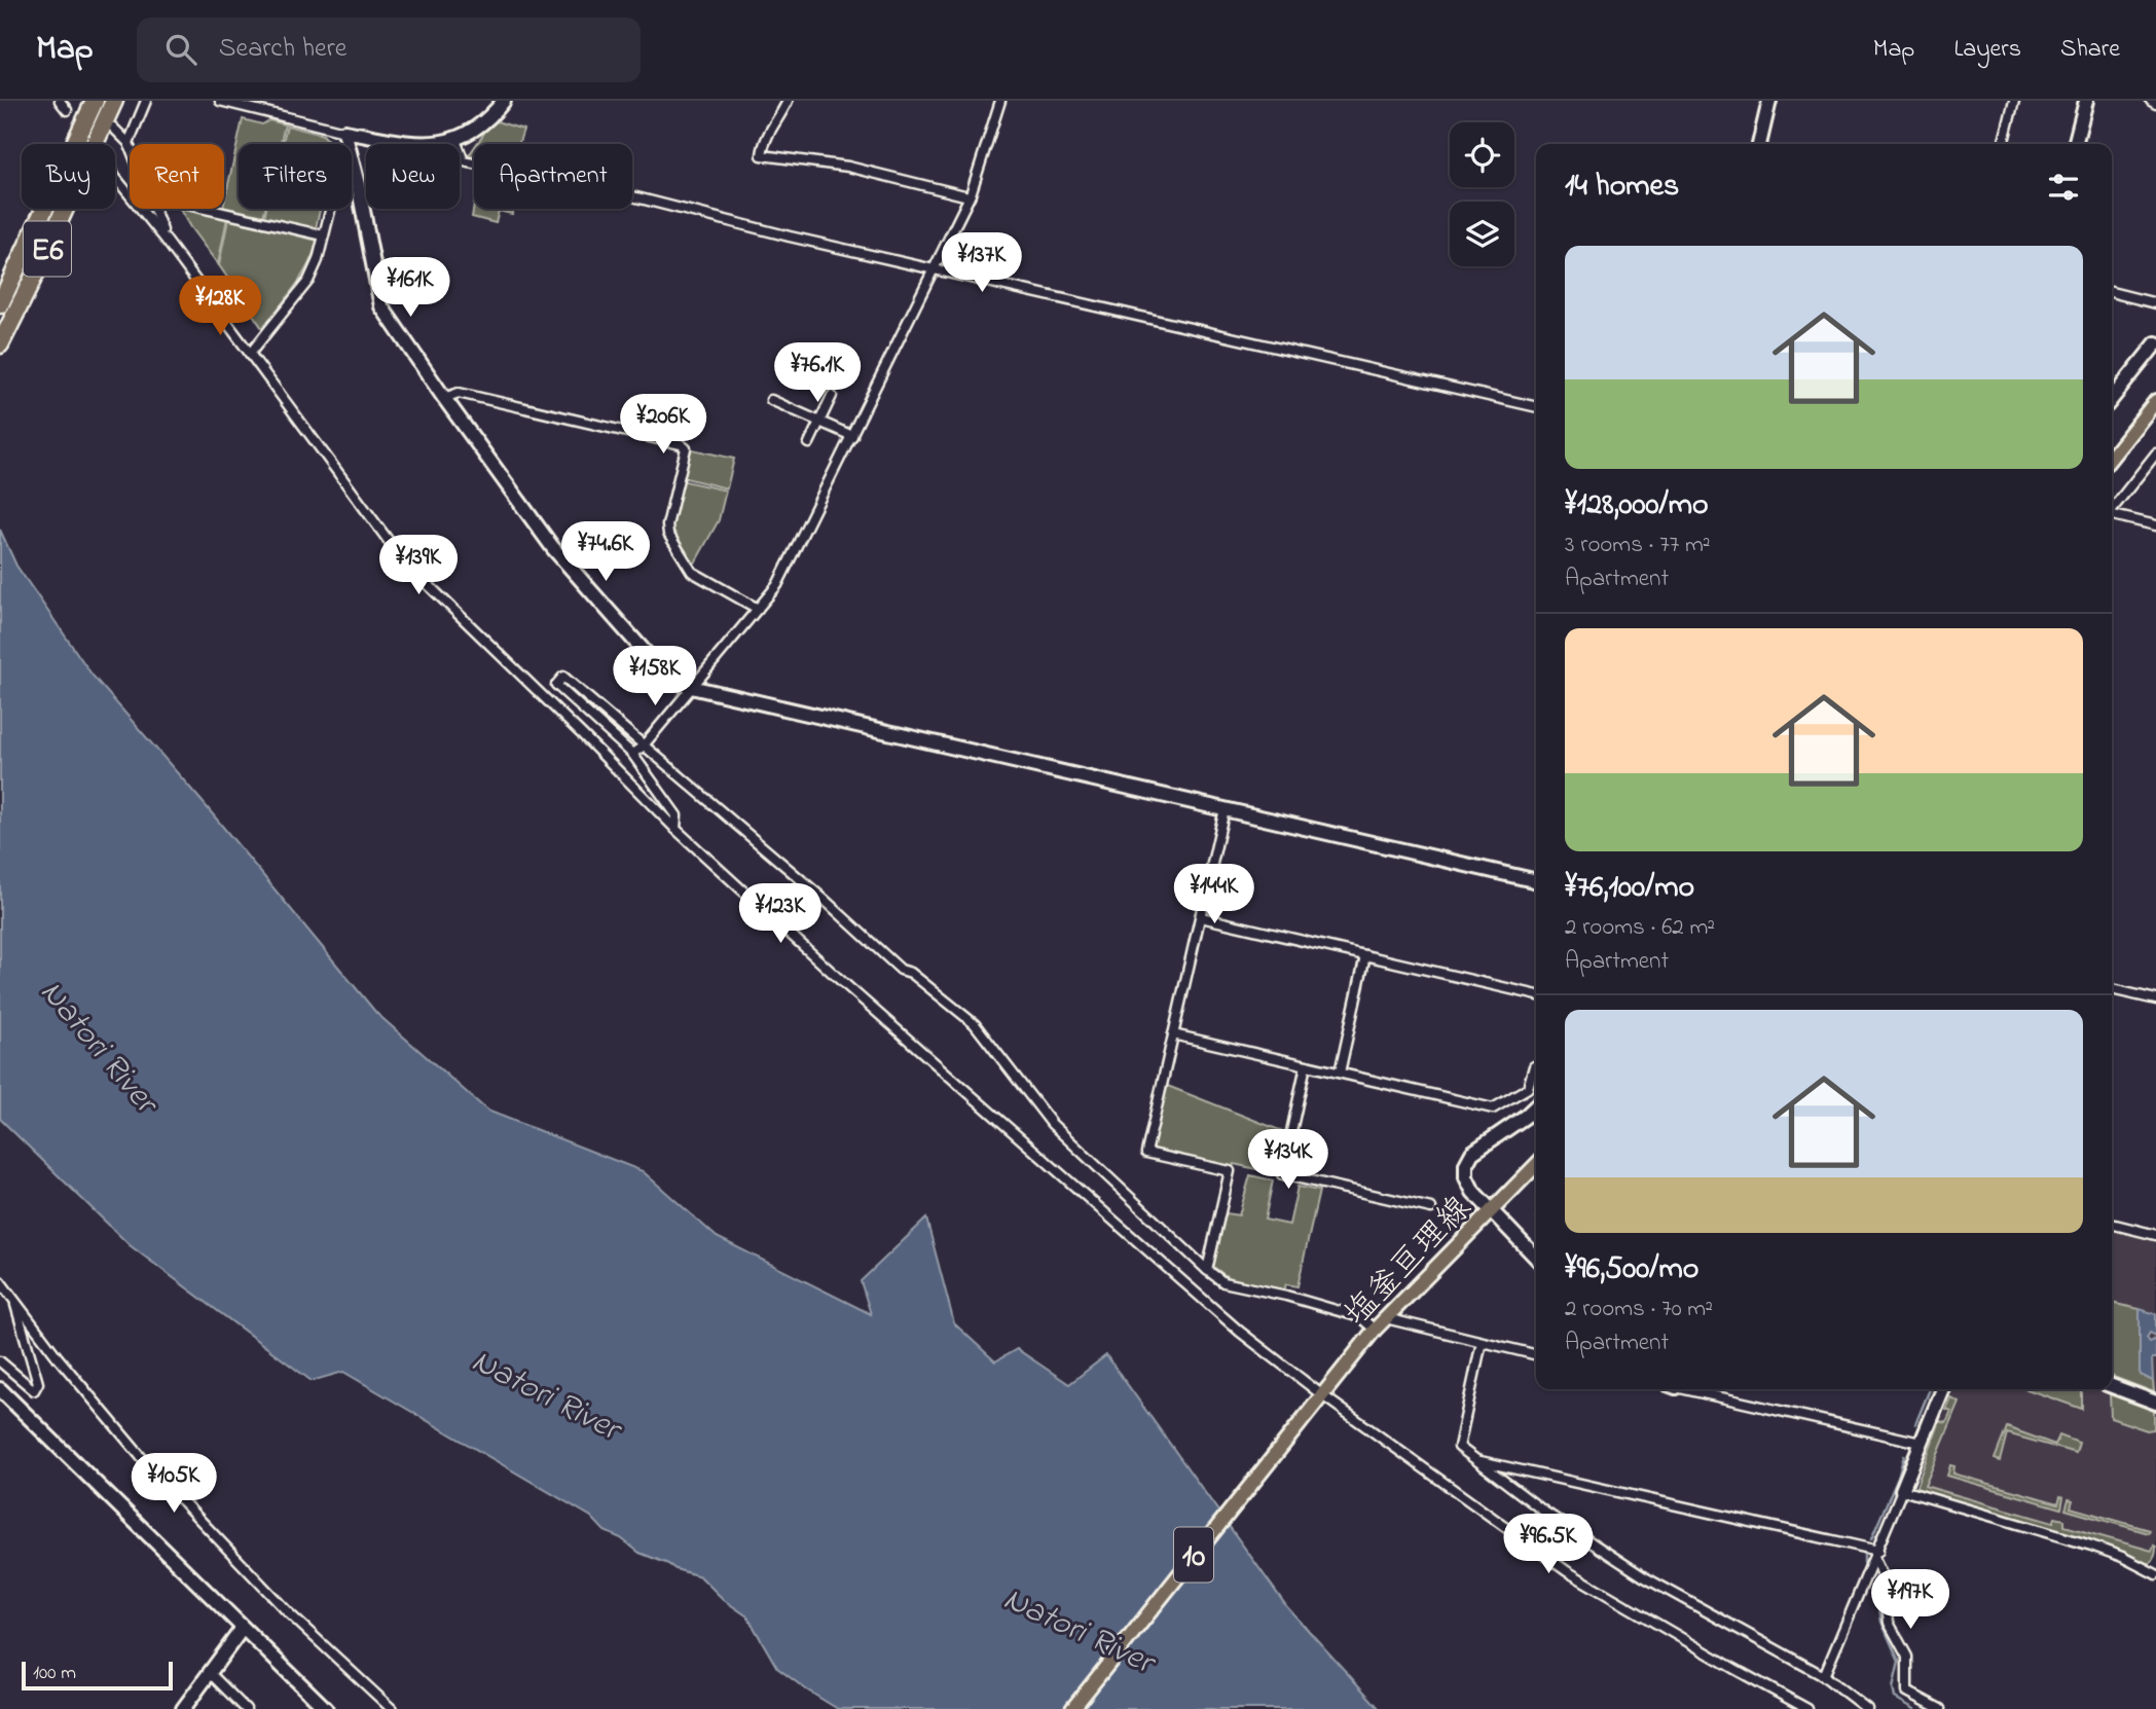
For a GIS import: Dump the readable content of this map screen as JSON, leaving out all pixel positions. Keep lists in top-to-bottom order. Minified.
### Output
{"streets":{"highway":["E6"],"main road":["塩釜亘理線","10"]},"crossings":[["塩釜亘理線","10"]],"water":["Natori River"],"scale_bar":"100 m","page":{"header":"Map","search":"Search here","nav":["Map","Layers","Share"],"chip":["Buy","Rent","Filters","New","Apartment"],"heading":"14 homes","list":[{"name":"¥128,000/mo","note":"3 rooms · 77 m² · Apartment"},{"name":"¥76,100/mo","note":"2 rooms · 62 m² · Apartment"},{"name":"¥96,500/mo","note":"2 rooms · 70 m² · Apartment"}],"price":["¥137K","¥161K","¥128K","¥76.1K","¥206K","¥74.6K","¥139K","¥158K","¥144K","¥123K","¥134K","¥105K","¥96.5K","¥197K"],"scale":"100 m"}}
